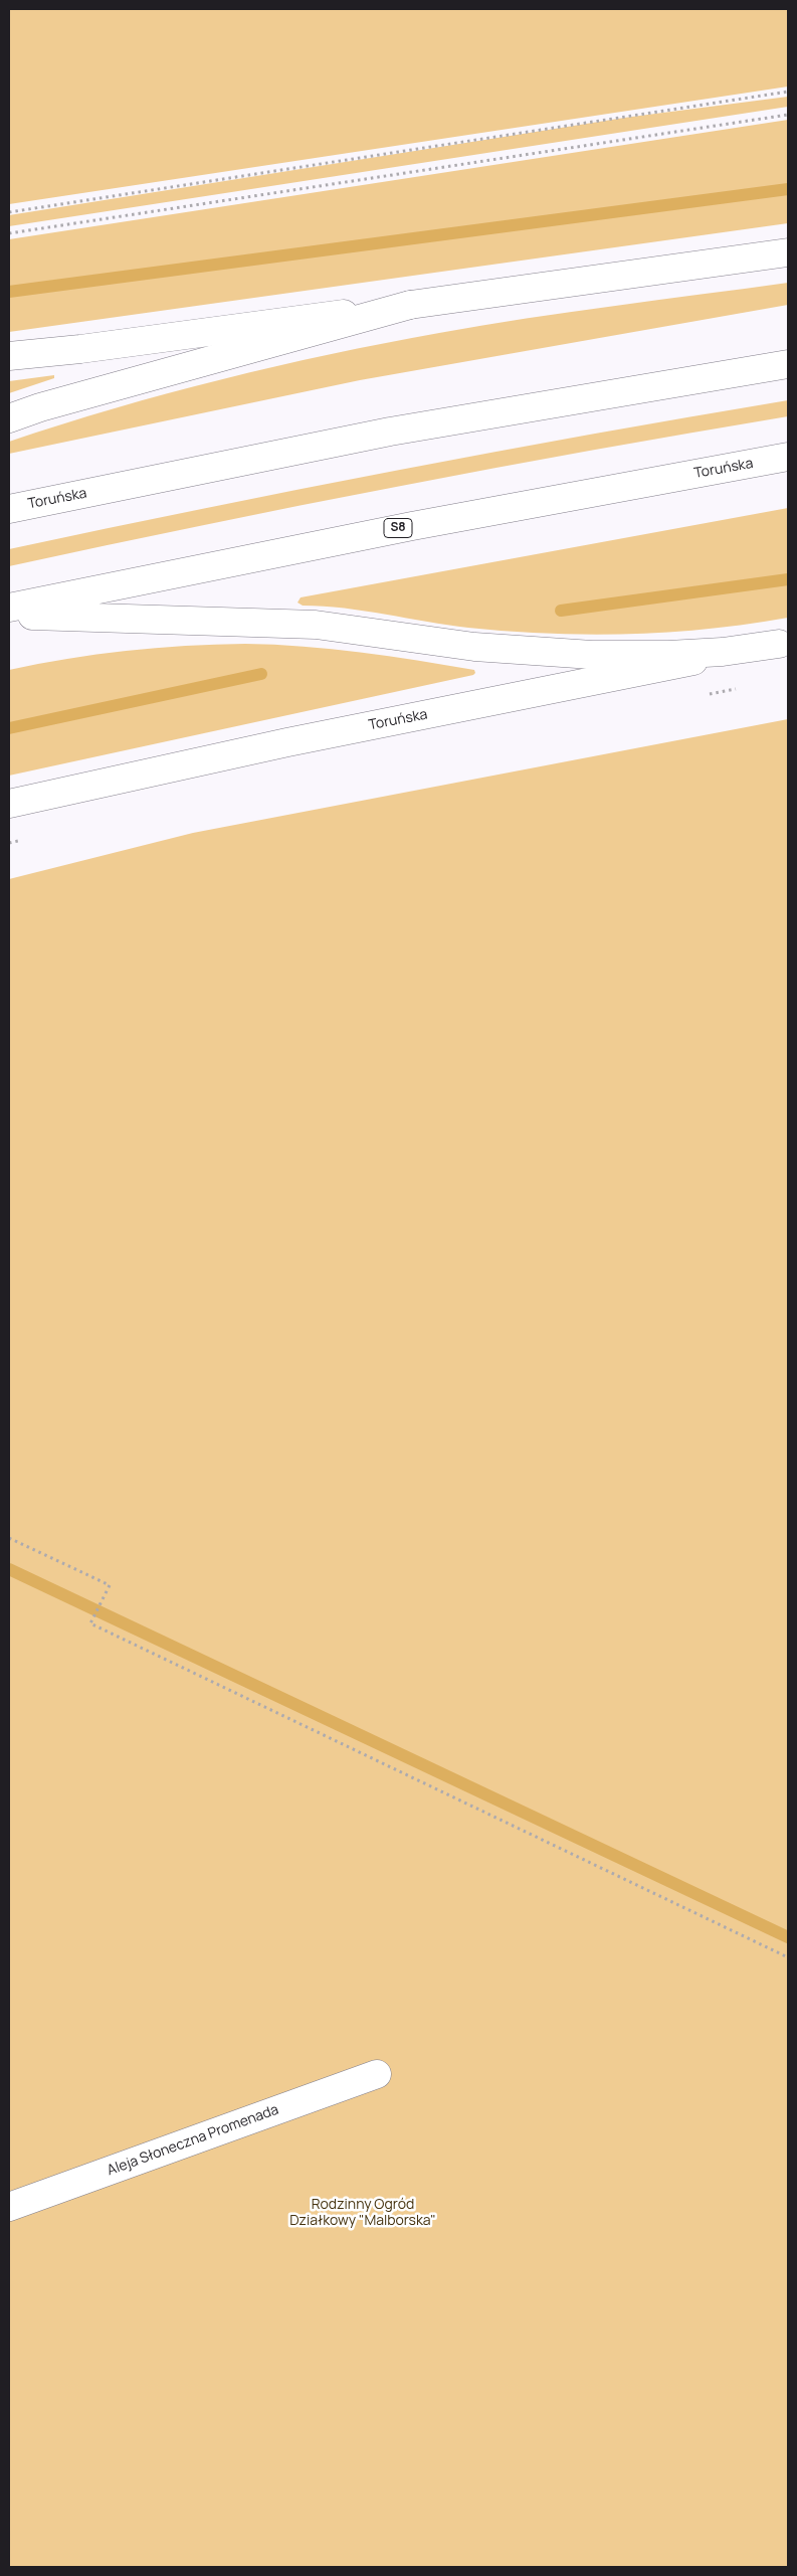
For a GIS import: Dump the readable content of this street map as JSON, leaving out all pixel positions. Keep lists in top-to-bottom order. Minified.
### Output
{"streets":{"main road":["Toruńska","S8","Aleja Słoneczna Promenada"]},"parks":["Rodzinny Ogród Działkowy \"Malborska\""]}
